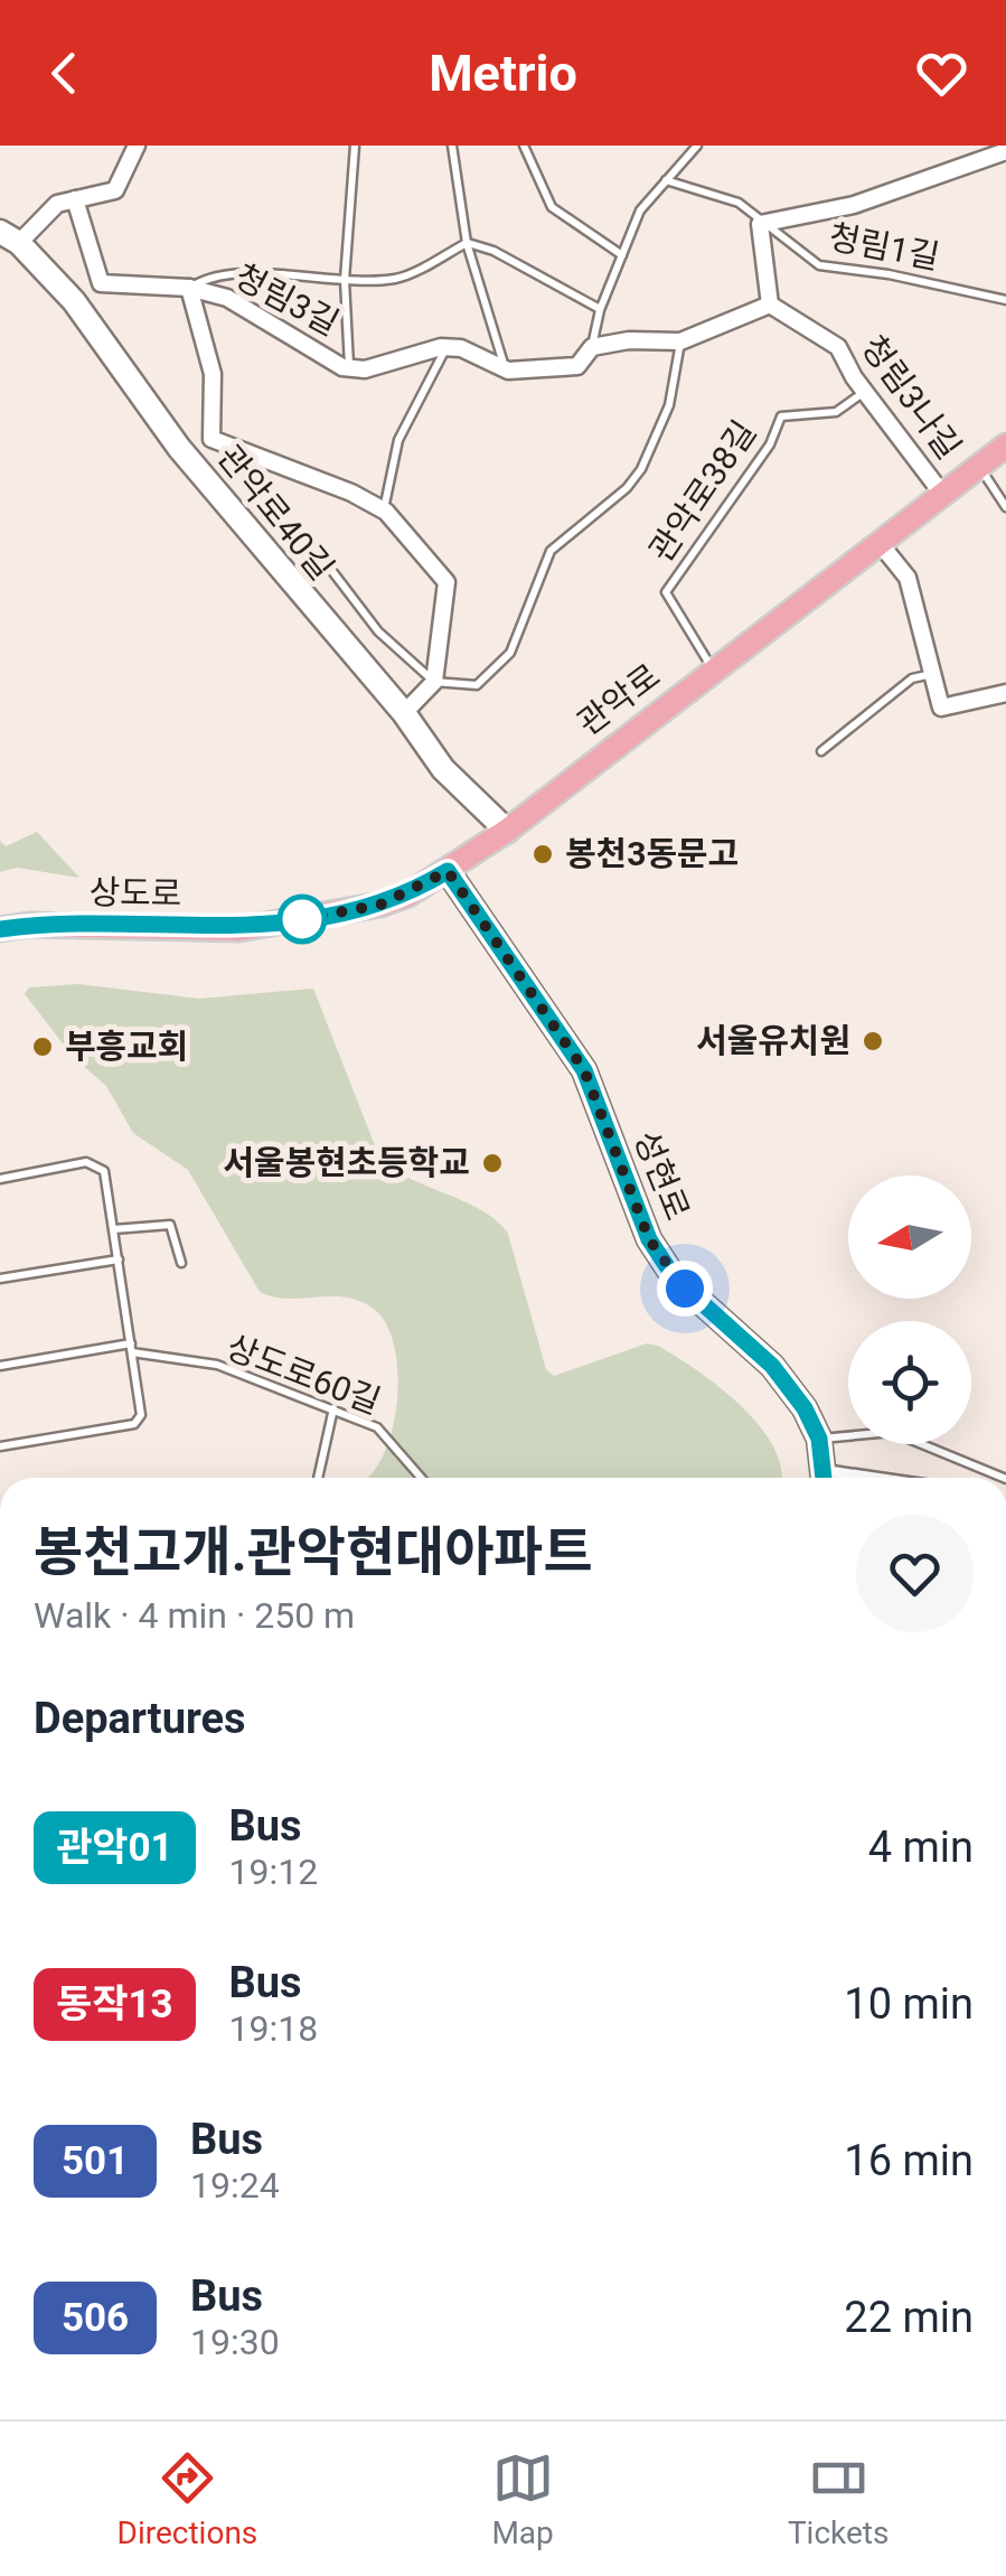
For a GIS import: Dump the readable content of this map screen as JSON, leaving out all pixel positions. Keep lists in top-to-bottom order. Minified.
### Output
{"streets":{"main road":["관악로","상도로"],"street":["청림3길","청림3나길","관악로40길","성현로"],"lane":["청림1길","관악로38길","상도로60길"]},"crossings":[["청림3나길","관악로38길"],["청림3나길","관악로"],["관악로38길","관악로"],["관악로40길","관악로"],["관악로","상도로"],["관악로","성현로"]],"places":["봉천3동문고","서울유치원","부흥교회","서울봉현초등학교"],"lines":["bus line 관악01"],"north":"left","page":{"header":"Metrio","heading":[["봉천고개.관악현대아파트","Walk · 4 min · 250 m"],"Departures"],"list":[{"mark":"관악01","name":"Bus","note":"19:12","value":"4 min"},{"mark":"동작13","name":"Bus","note":"19:18","value":"10 min"},{"mark":"501","name":"Bus","note":"19:24","value":"16 min"},{"mark":"506","name":"Bus","note":"19:30","value":"22 min"}],"tabs":["Directions","Map","Tickets"]}}
